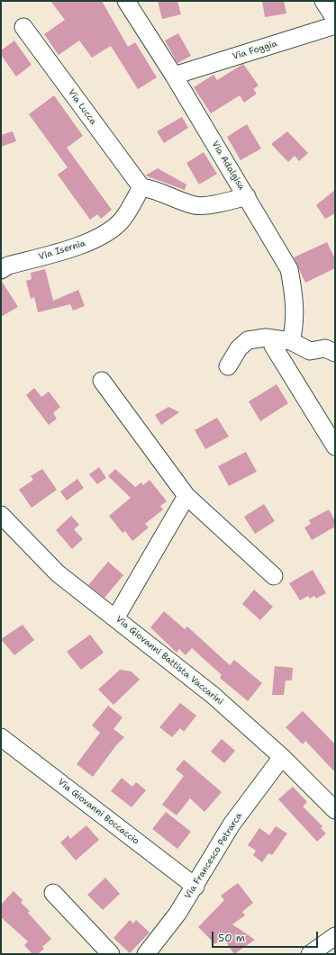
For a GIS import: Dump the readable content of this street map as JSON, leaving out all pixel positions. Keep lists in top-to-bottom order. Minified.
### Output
{"streets":{"street":["Via Foggia","Via Lucca","Via Adalgisa","Via Isernia","Via Giovanni Battista Vaccarini","Via Giovanni Boccaccio","Via Francesco Petrarca"]},"crossings":[["Via Foggia","Via Adalgisa"],["Via Lucca","Via Isernia"],["Via Giovanni Battista Vaccarini","Via Francesco Petrarca"],["Via Giovanni Boccaccio","Via Francesco Petrarca"]],"scale_bar":"50 m"}
